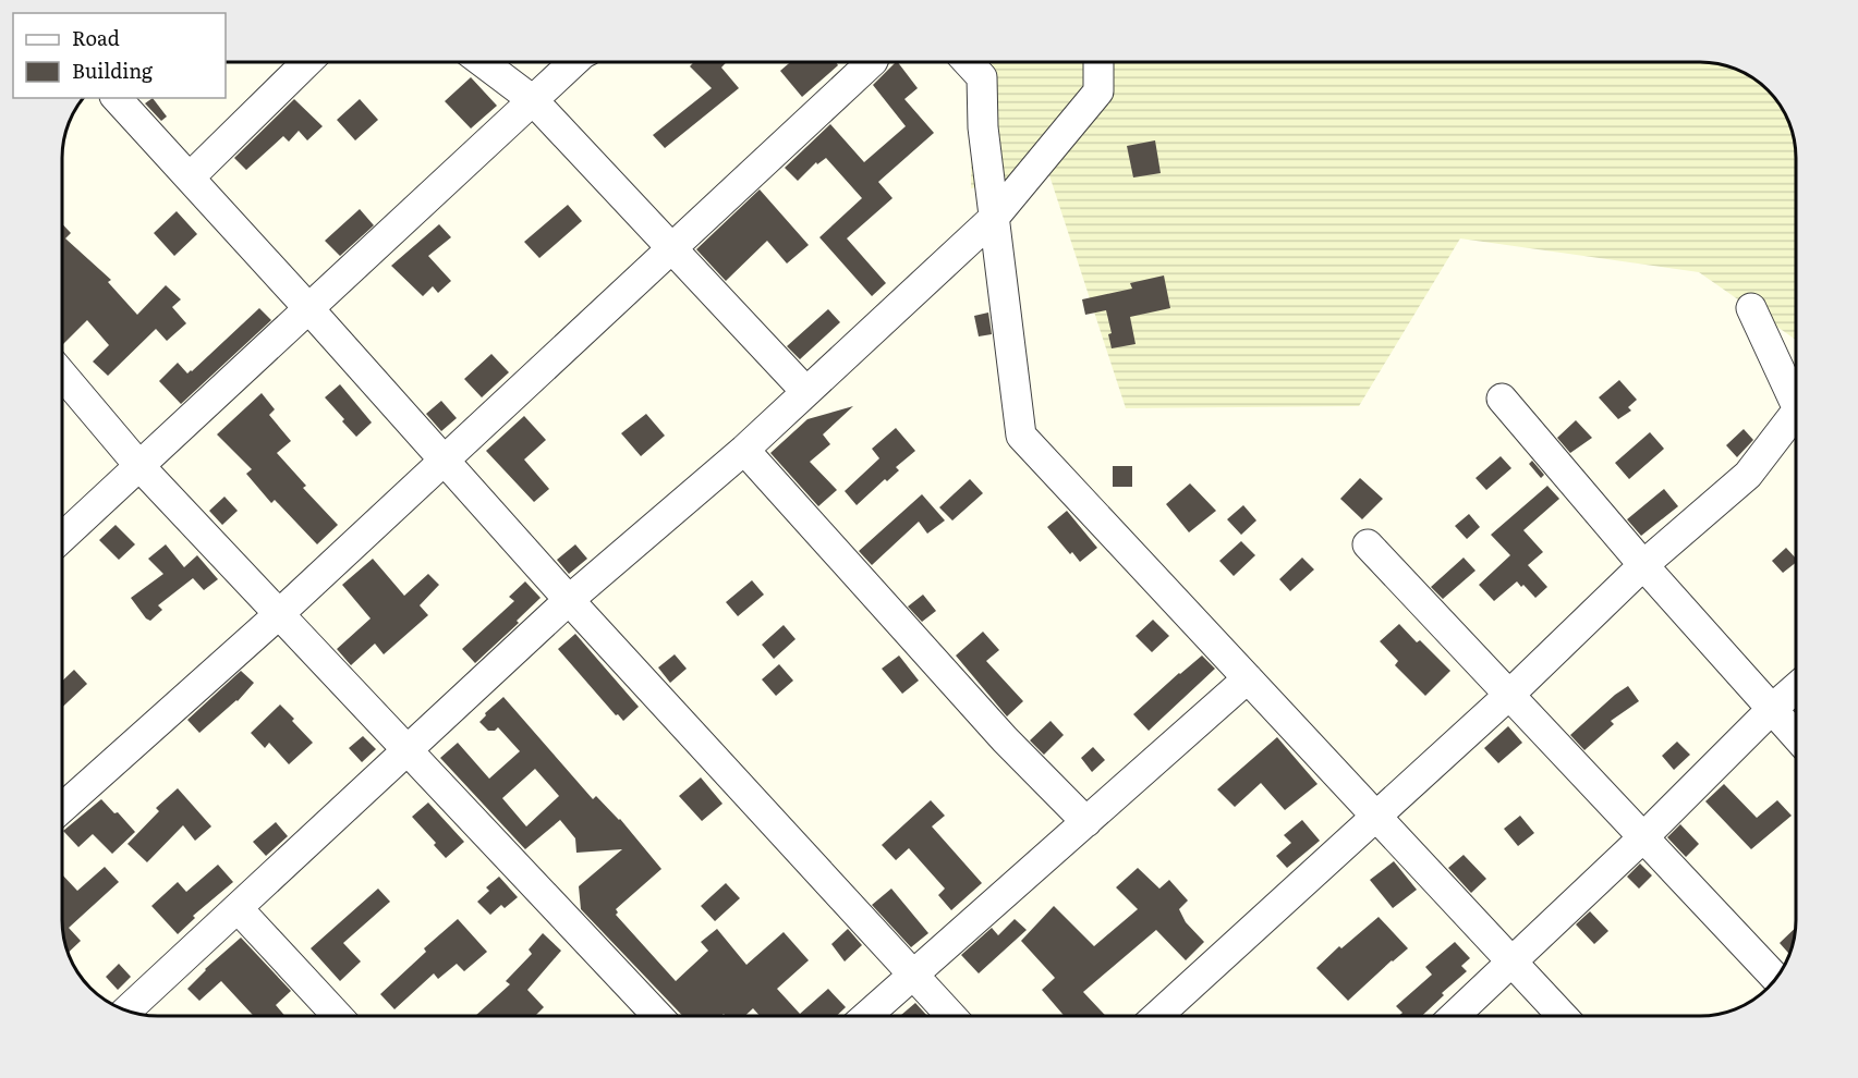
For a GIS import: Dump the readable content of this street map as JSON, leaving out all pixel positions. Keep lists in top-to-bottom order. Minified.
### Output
{"legend":["Road","Building"]}
